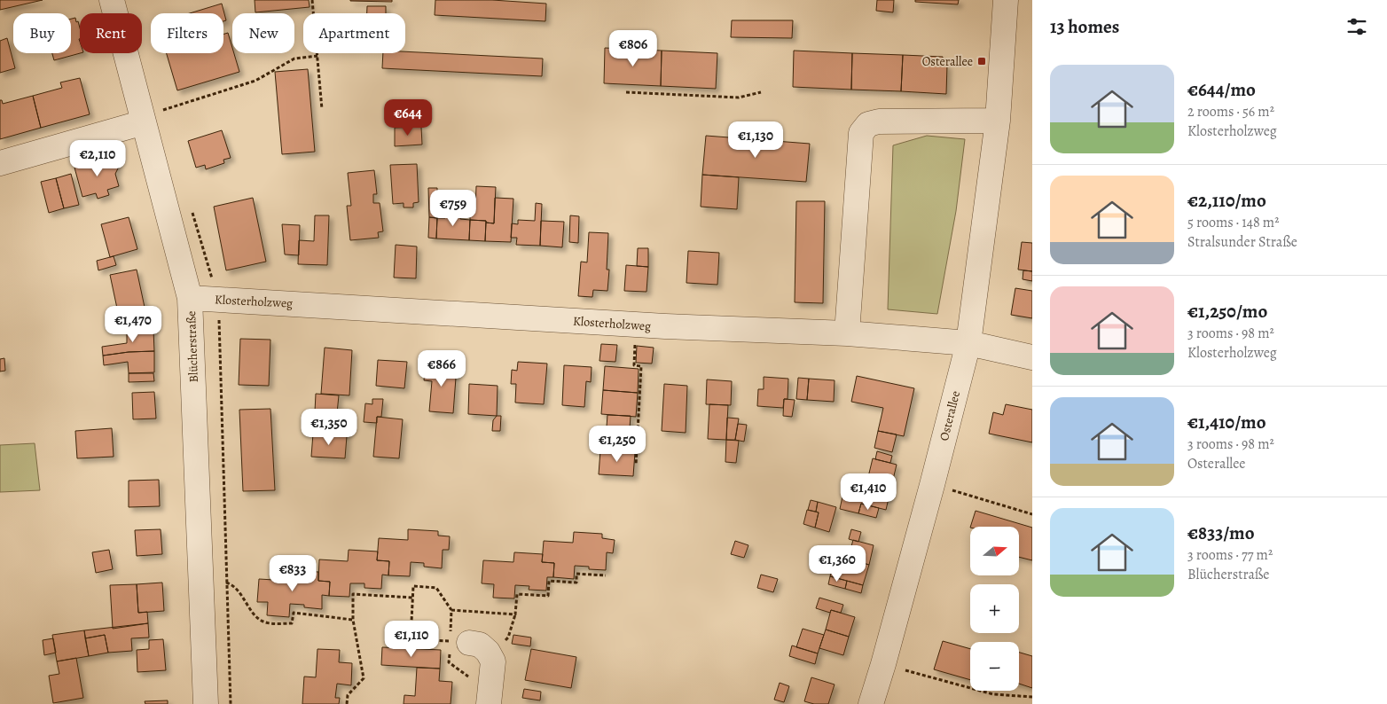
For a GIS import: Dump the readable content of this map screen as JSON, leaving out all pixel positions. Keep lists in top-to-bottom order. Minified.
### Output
{"streets":{"street":["Klosterholzweg","Blücherstraße","Osterallee"]},"crossings":[["Klosterholzweg","Blücherstraße"],["Klosterholzweg","Osterallee"]],"places":{"transit":["Osterallee"]},"north":"right","page":{"heading":"13 homes","chip":["Buy","Rent","Filters","New","Apartment"],"price":["€806","€644","€1,130","€2,110","€759","€1,470","€866","€1,350","€1,250","€1,410","€1,360","€833","€1,110"],"list":[{"name":"€644/mo","note":"2 rooms · 56 m² · Klosterholzweg"},{"name":"€2,110/mo","note":"5 rooms · 148 m² · Stralsunder Straße"},{"name":"€1,250/mo","note":"3 rooms · 98 m² · Klosterholzweg"},{"name":"€1,410/mo","note":"3 rooms · 98 m² · Osterallee"},{"name":"€833/mo","note":"3 rooms · 77 m² · Blücherstraße"}],"map_buttons":["+","−"]}}
